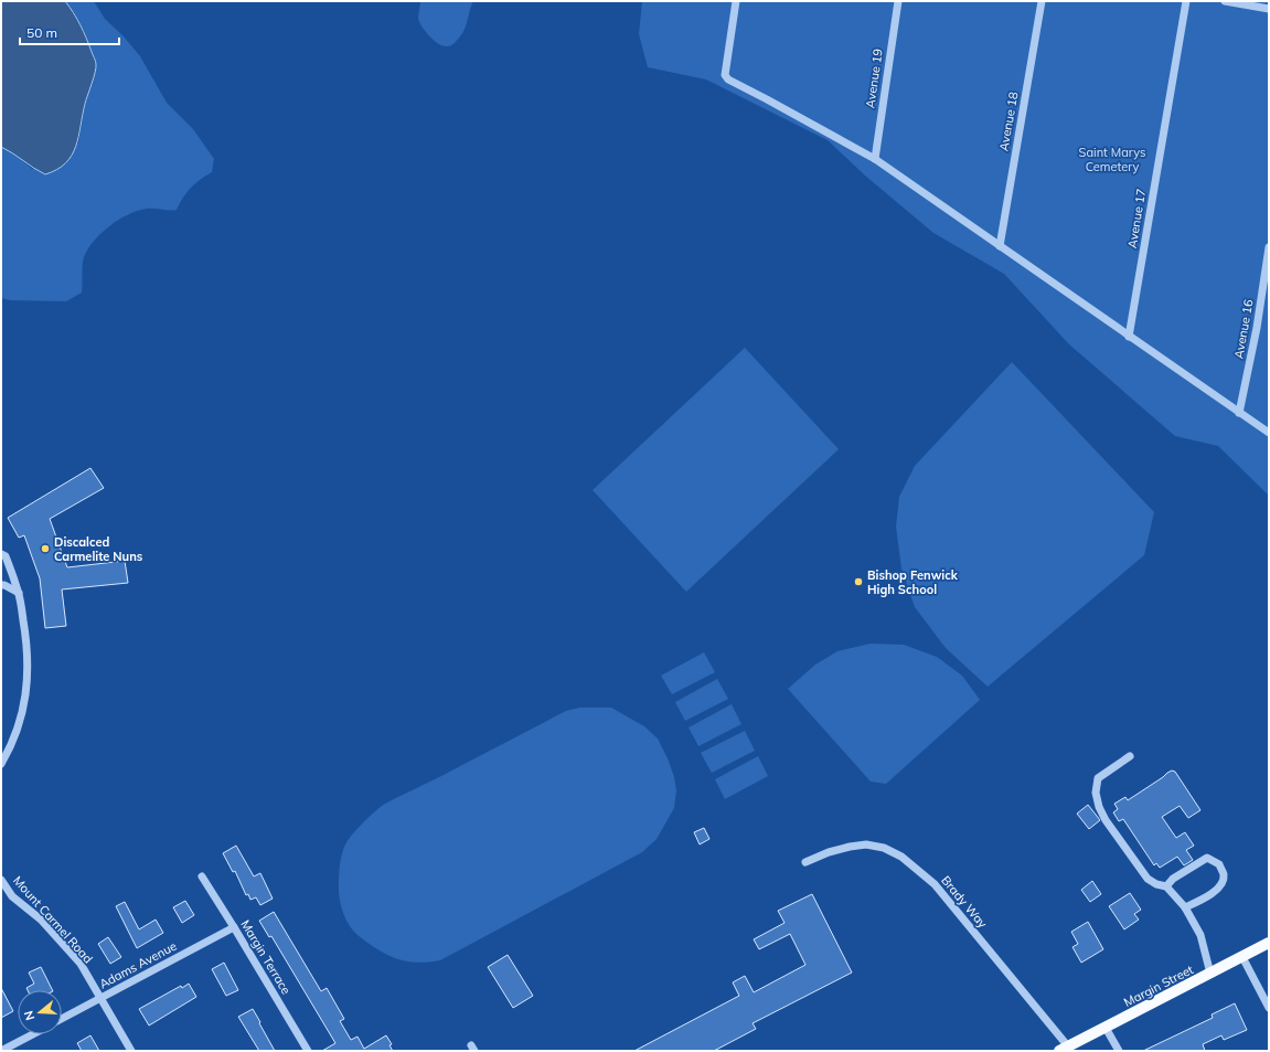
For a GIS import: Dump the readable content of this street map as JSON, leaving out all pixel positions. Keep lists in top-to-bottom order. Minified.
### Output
{"streets":{"main road":["Margin Street"],"street":["Avenue 19","Avenue 18","Avenue 17","Avenue 16","Brady Way","Mount Carmel Road","Margin Terrace","Adams Avenue"]},"crossings":[["Brady Way","Margin Street"],["Mount Carmel Road","Adams Avenue"],["Margin Terrace","Adams Avenue"]],"parks":["Saint Marys Cemetery"],"places":["Discalced Carmelite Nuns","Bishop Fenwick High School"],"scale_bar":"50 m","north":"left"}
